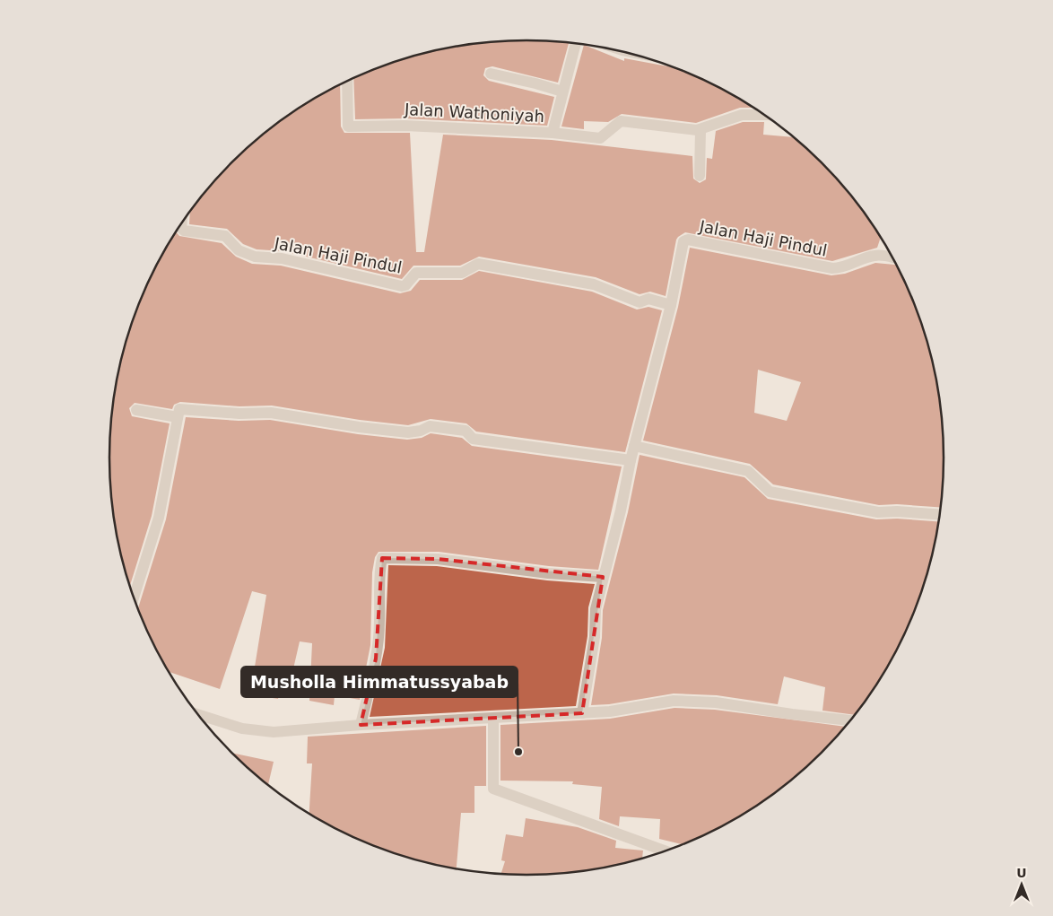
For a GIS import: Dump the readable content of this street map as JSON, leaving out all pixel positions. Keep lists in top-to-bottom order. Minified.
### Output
{"streets":{"street":["Jalan Wathoniyah","Jalan Haji Pindul"]},"places":["Musholla Himmatussyabab"],"north":"top"}
